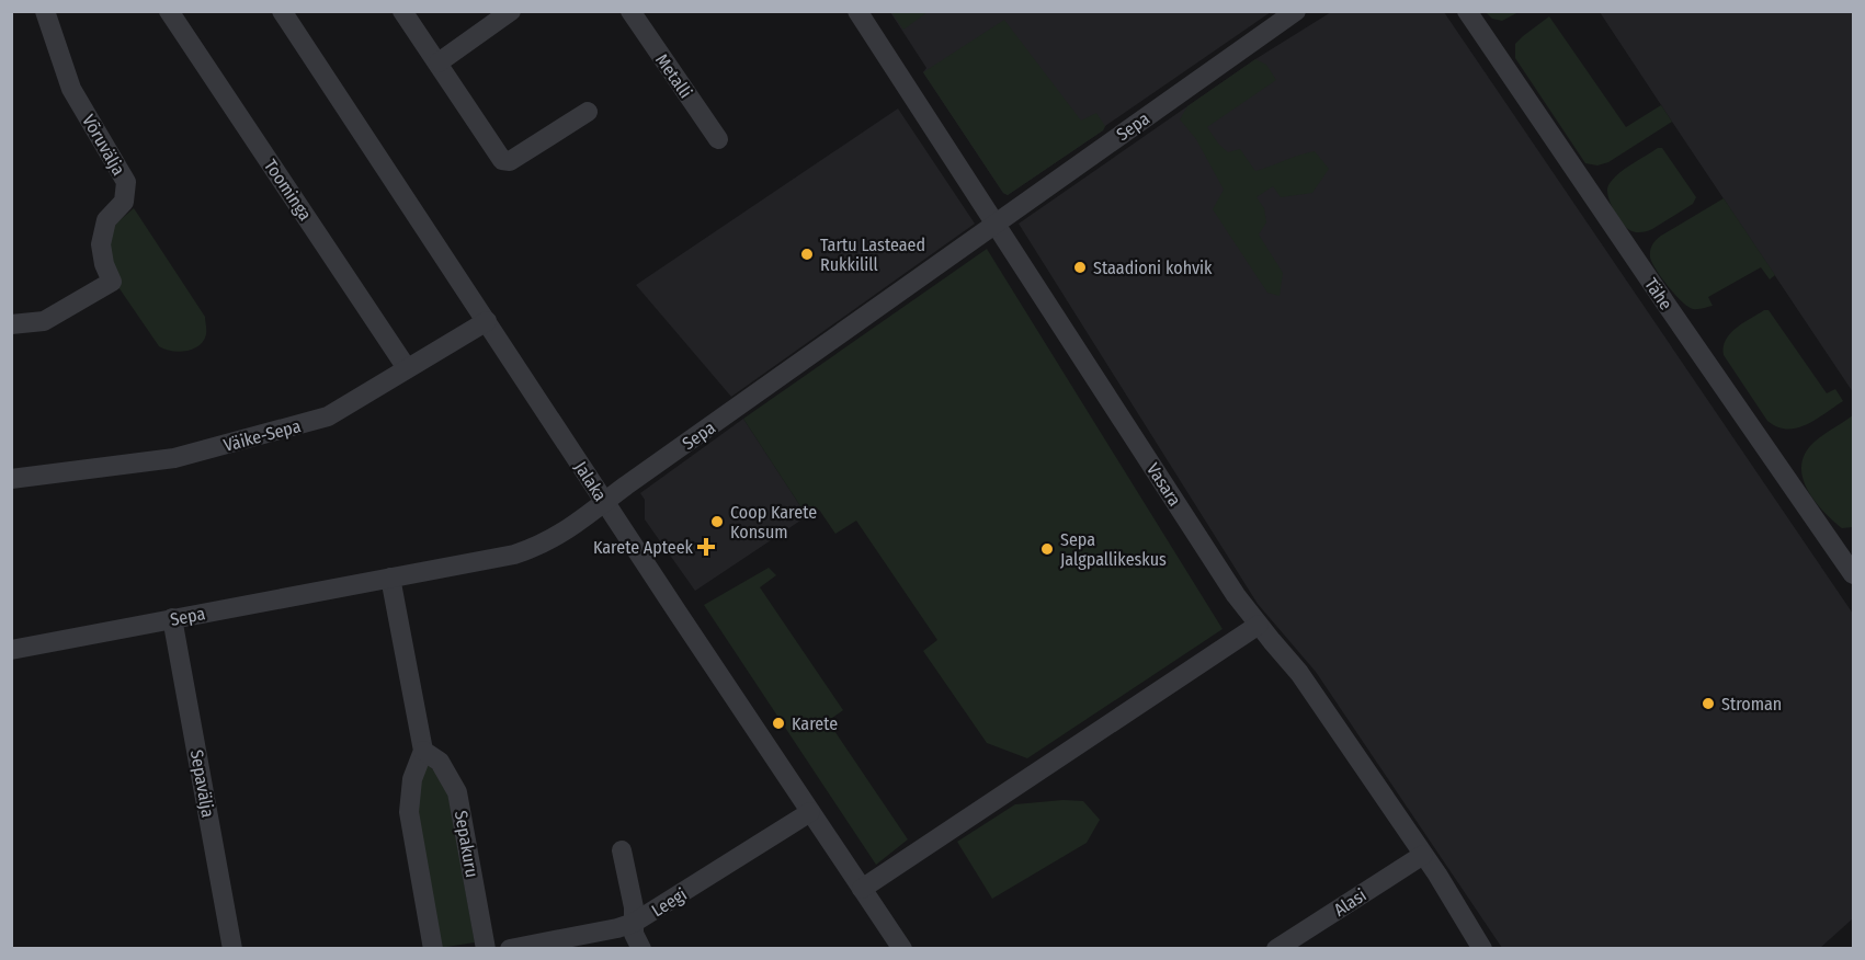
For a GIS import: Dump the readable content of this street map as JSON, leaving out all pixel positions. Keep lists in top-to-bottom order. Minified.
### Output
{"streets":{"street":["Metalli","Sepa","Võruvälja","Toominga","Tähe","Väike-Sepa","Jalaka","Vasara","Sepavälja","Sepakuru","Leegi","Alasi"]},"crossings":[["Sepa","Jalaka"],["Sepa","Vasara"],["Sepa","Sepavälja"],["Toominga","Väike-Sepa"],["Väike-Sepa","Jalaka"],["Jalaka","Leegi"],["Vasara","Alasi"]],"places":{"other":["Tartu Lasteaed Rukkilill","Staadioni kohvik","Coop Karete Konsum","Sepa Jalgpallikeskus","Stroman","Karete"],"health":["Karete Apteek"]}}
